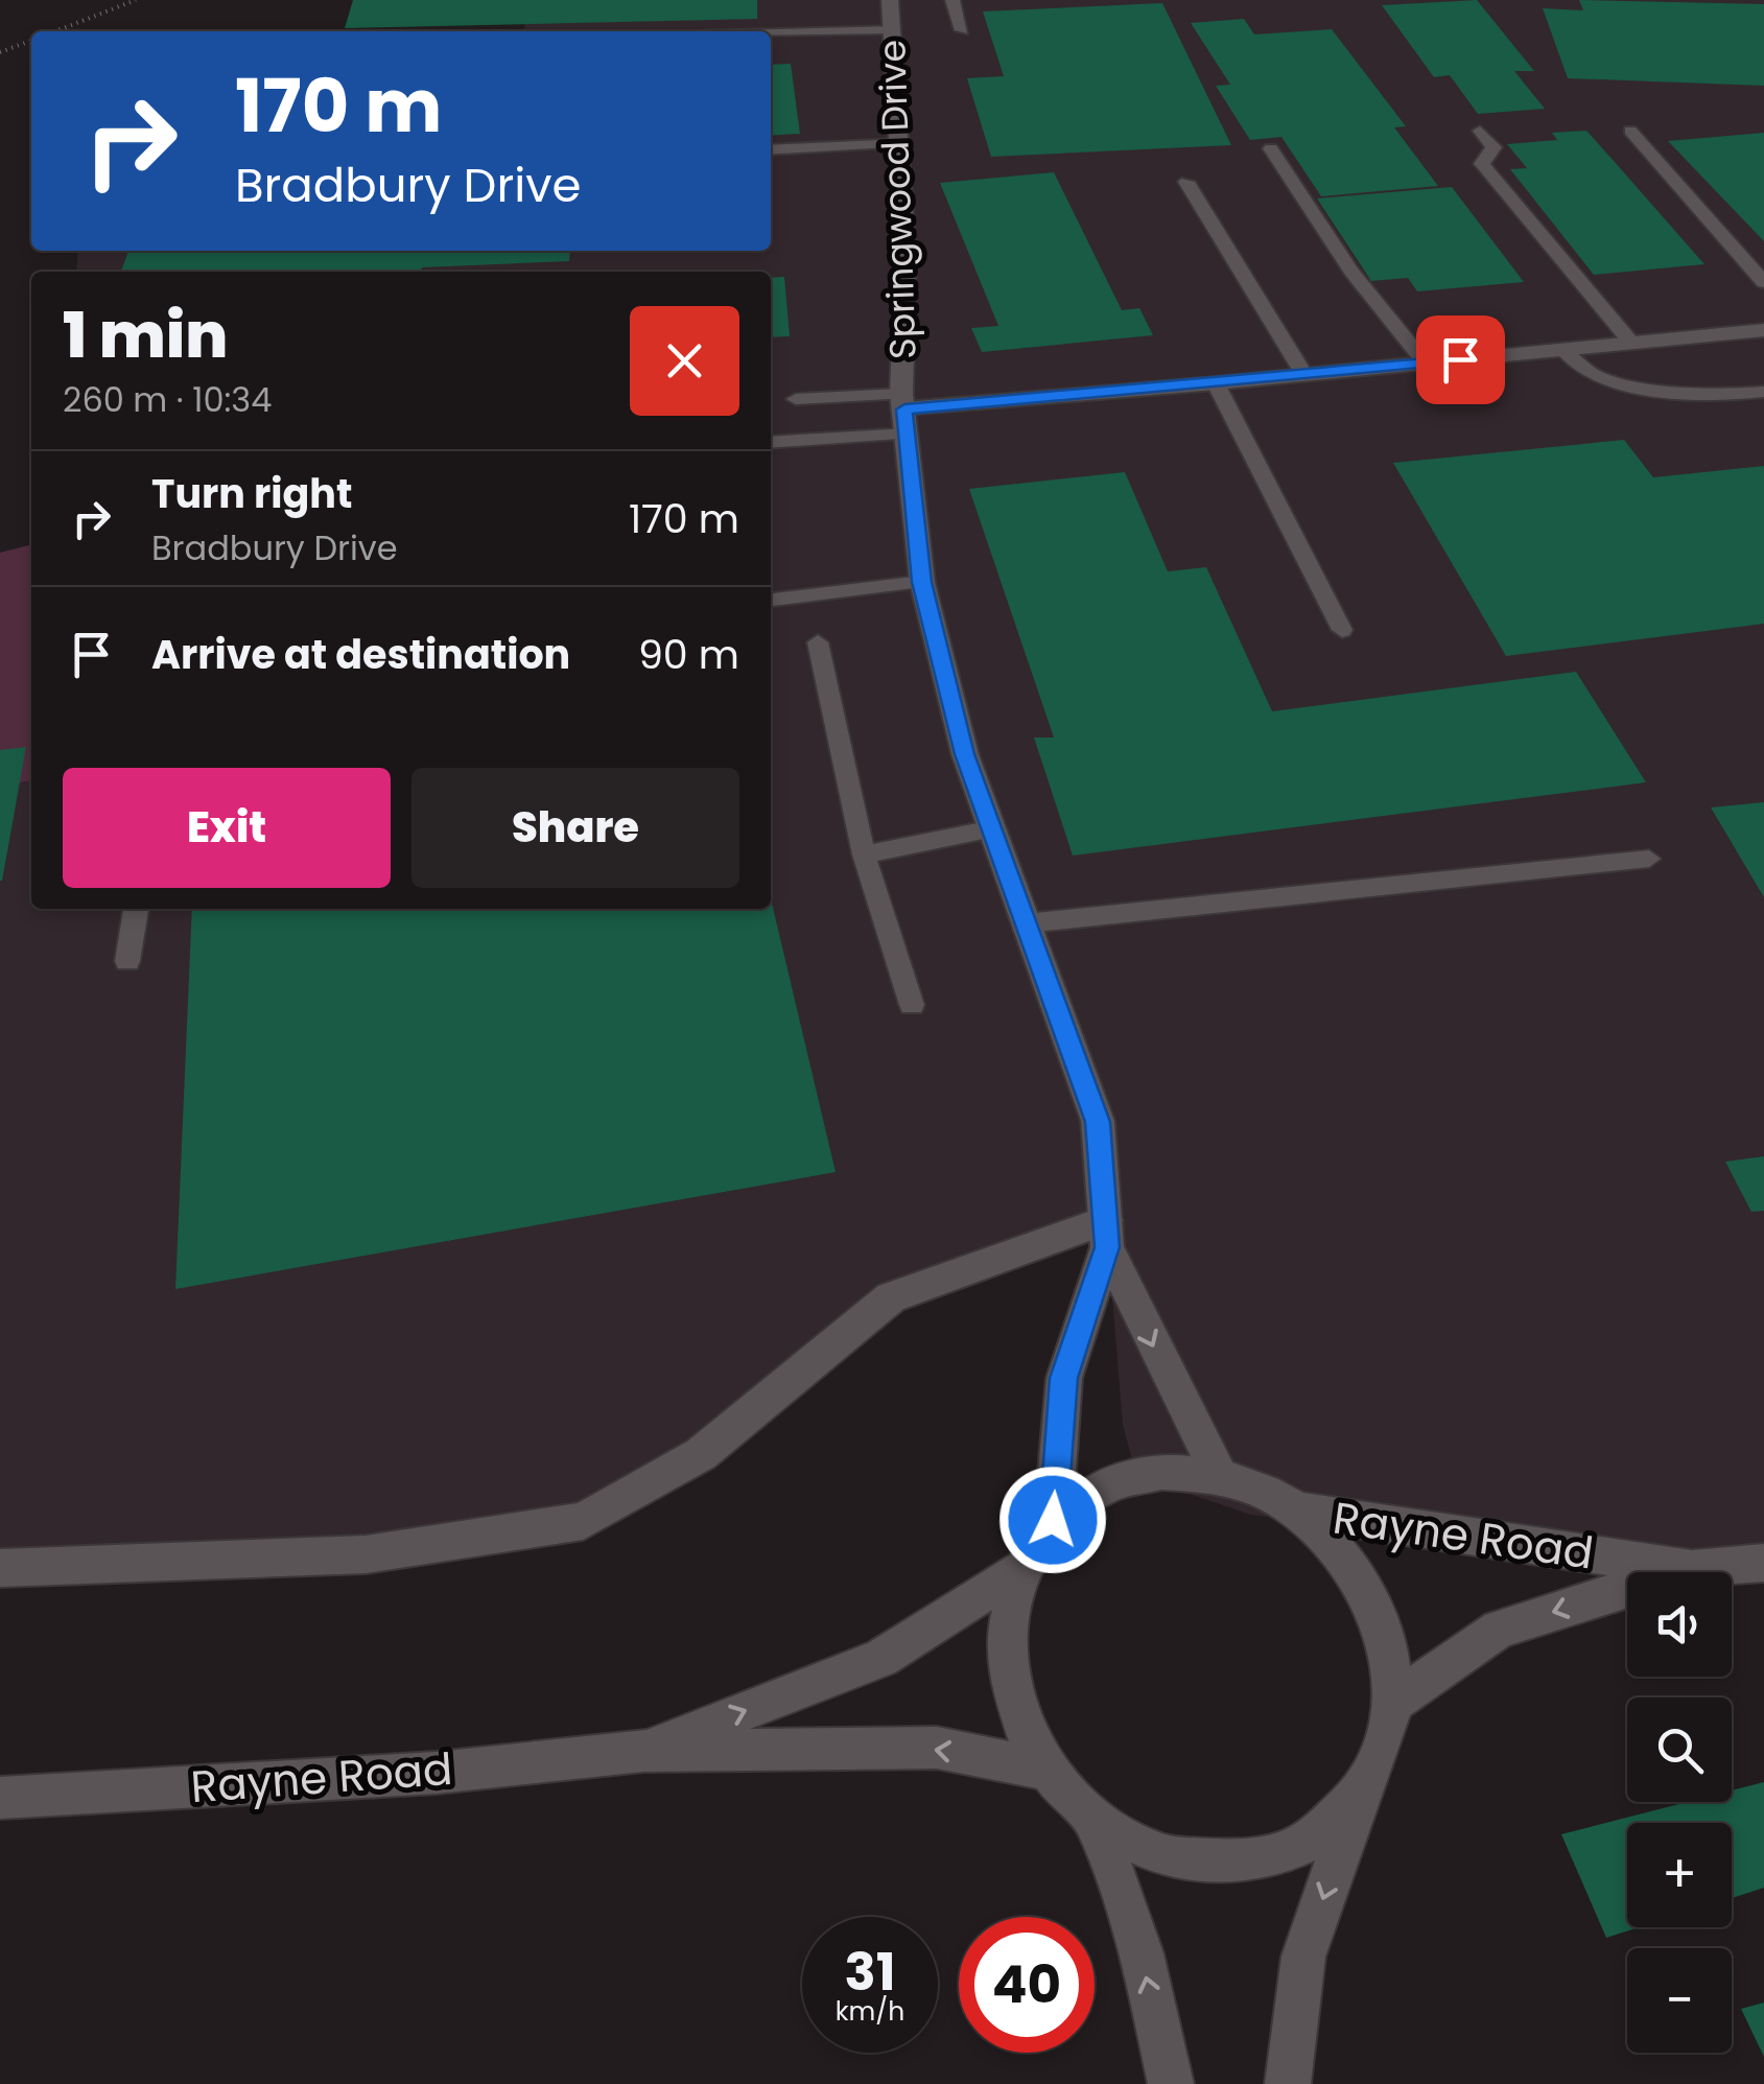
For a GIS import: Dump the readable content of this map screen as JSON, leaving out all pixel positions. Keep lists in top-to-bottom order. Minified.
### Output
{"streets":{"street":["Springwood Drive","Rayne Road"]},"crossings":[["Springwood Drive","Rayne Road"]],"page":{"turn":["170 m","Bradbury Drive"],"heading":["1 min","260 m · 10:34"],"list":[{"name":"Turn right","note":"Bradbury Drive","value":"170 m"},{"name":"Arrive at destination","value":"90 m"}],"buttons":["Exit","Share"],"map_buttons":["+","−"],"speed":"31 km/h","limit":"40"}}
